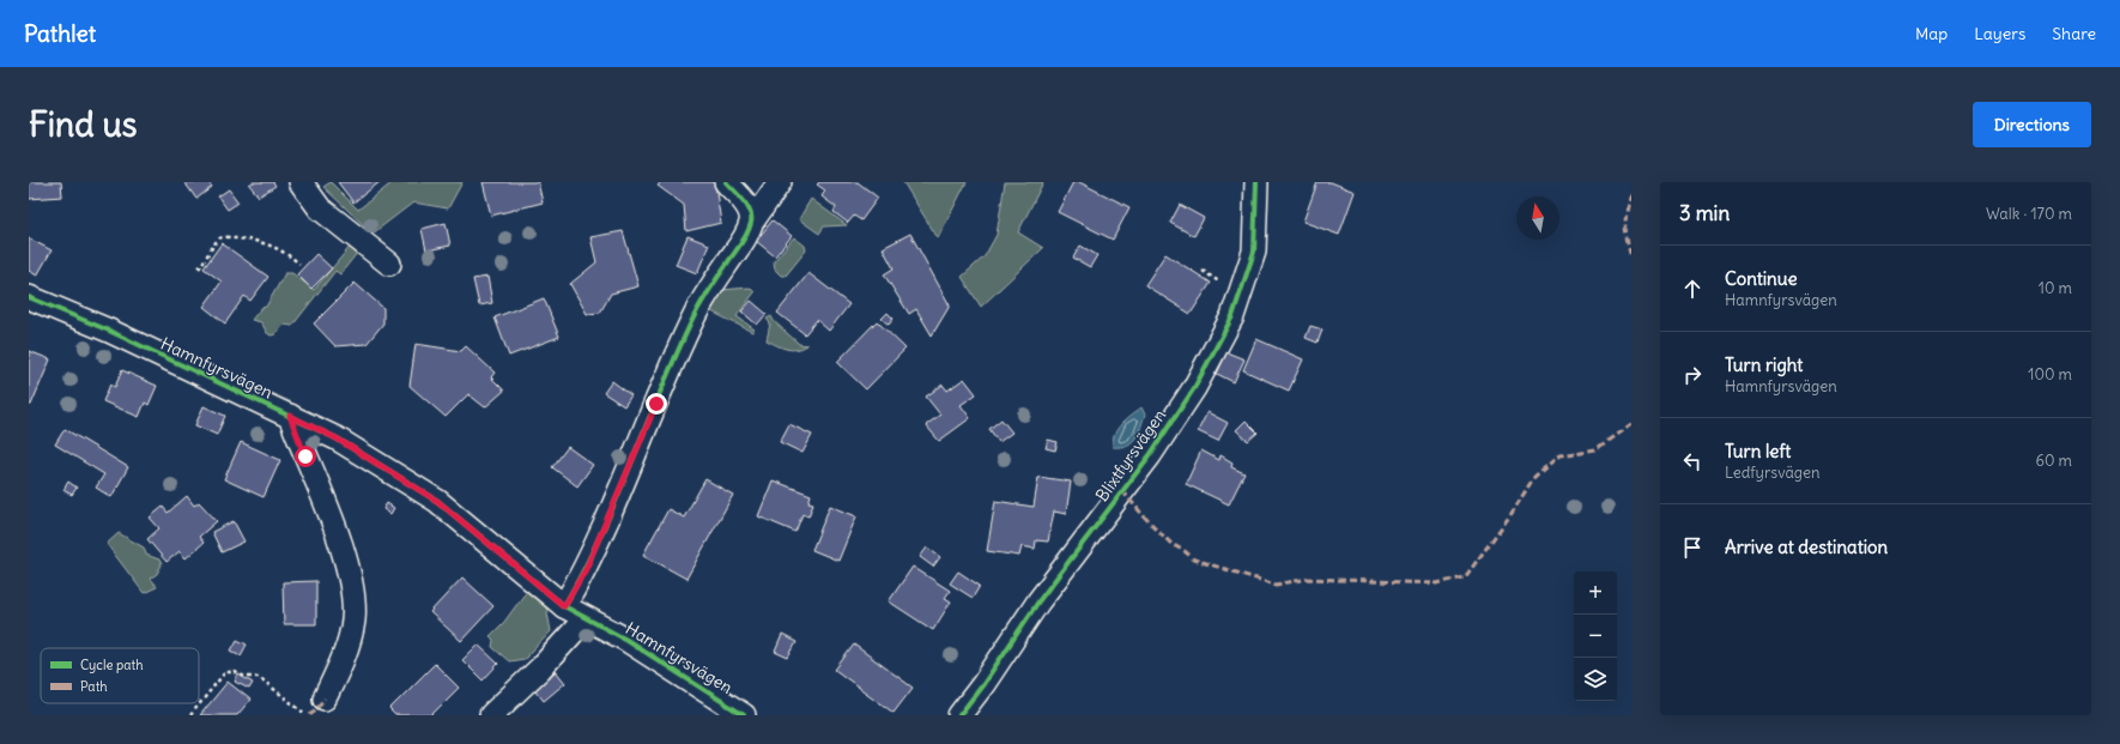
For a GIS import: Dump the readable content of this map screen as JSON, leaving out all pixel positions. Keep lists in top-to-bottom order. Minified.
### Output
{"streets":{"street":["Hamnfyrsvägen","Blixtfyrsvägen"]},"legend":["Cycle path","Path"],"north":"top","page":{"header":"Pathlet","nav":["Map","Layers","Share"],"buttons":"Directions","title":"Find us","heading":["3 min","Walk · 170 m"],"list":[["Continue","Hamnfyrsvägen","10 m"],["Turn right","Hamnfyrsvägen","100 m"],["Turn left","Ledfyrsvägen","60 m"],"Arrive at destination"],"map_buttons":["+","−"]}}
